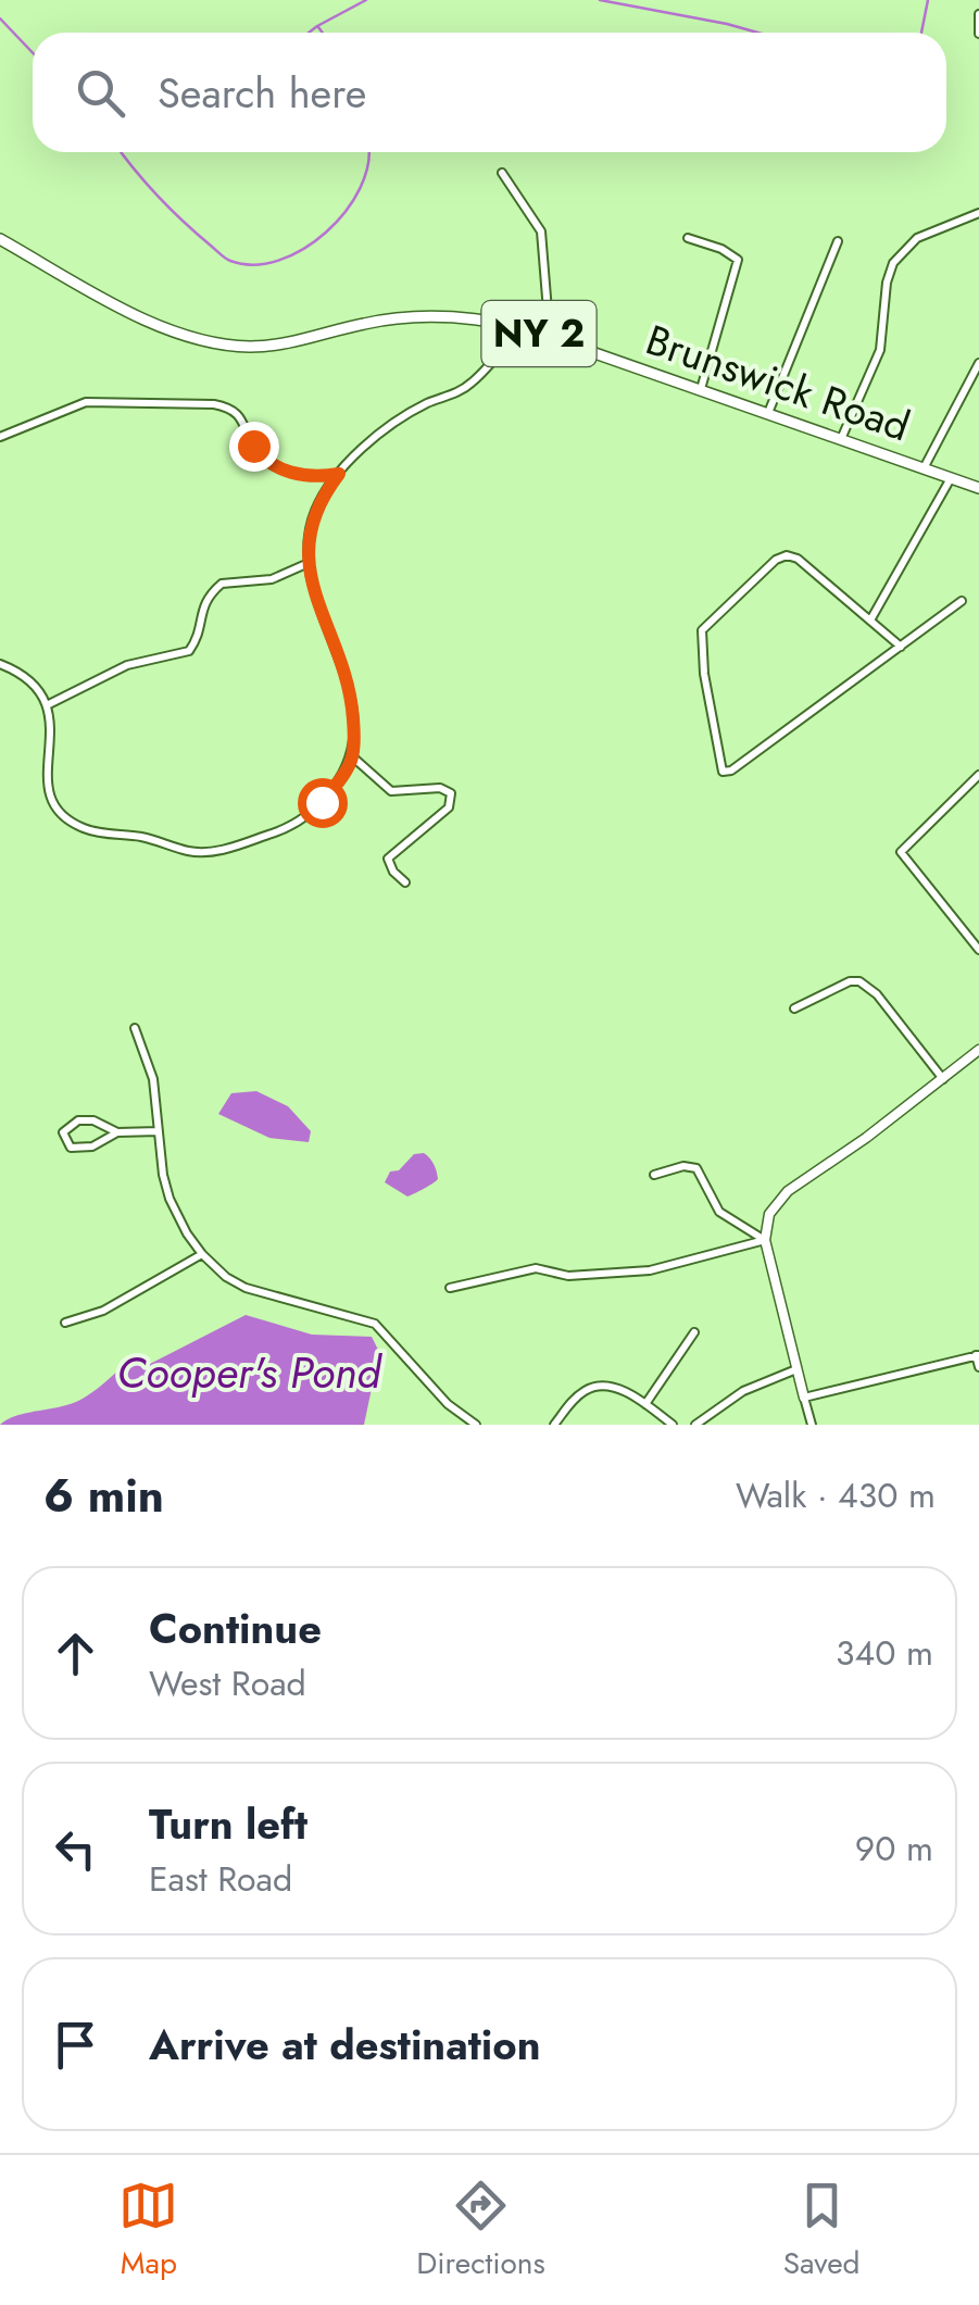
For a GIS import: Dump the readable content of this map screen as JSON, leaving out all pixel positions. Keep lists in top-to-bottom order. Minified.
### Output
{"streets":{"main road":["NY 2","Brunswick Road"]},"water":["Cooper's Pond"],"page":{"search":"Search here","heading":["6 min","Walk · 430 m"],"list":[["Continue","West Road","340 m"],["Turn left","East Road","90 m"],"Arrive at destination"],"nav":["Map","Directions","Saved"]}}
